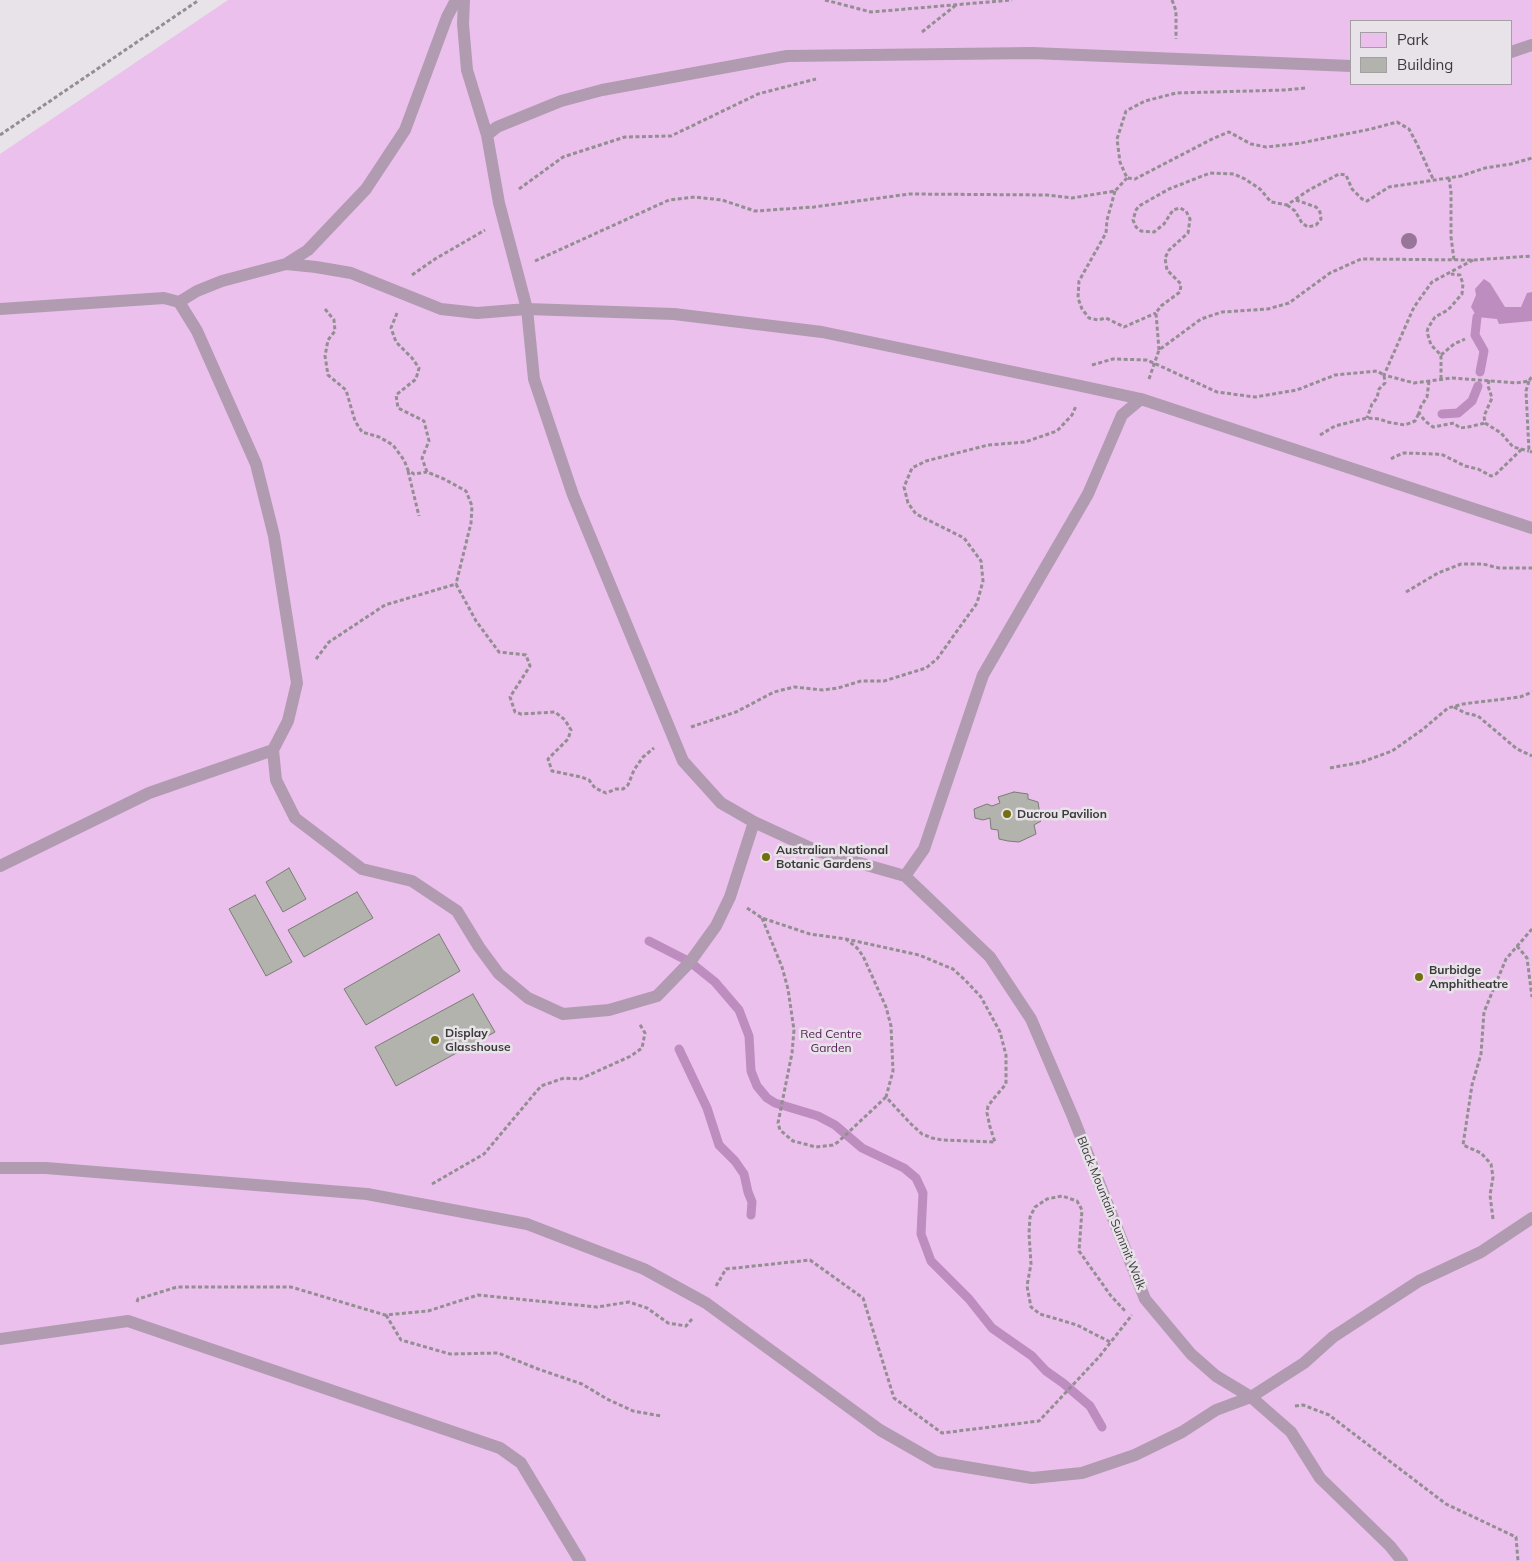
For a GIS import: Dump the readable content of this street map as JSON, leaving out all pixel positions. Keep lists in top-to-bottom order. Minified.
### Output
{"streets":{"lane":["Black Mountain Summit Walk"]},"parks":["Red Centre Garden"],"places":["Ducrou Pavilion","Australian National Botanic Gardens","Burbidge Amphitheatre","Display Glasshouse"],"legend":["Park","Building"]}
